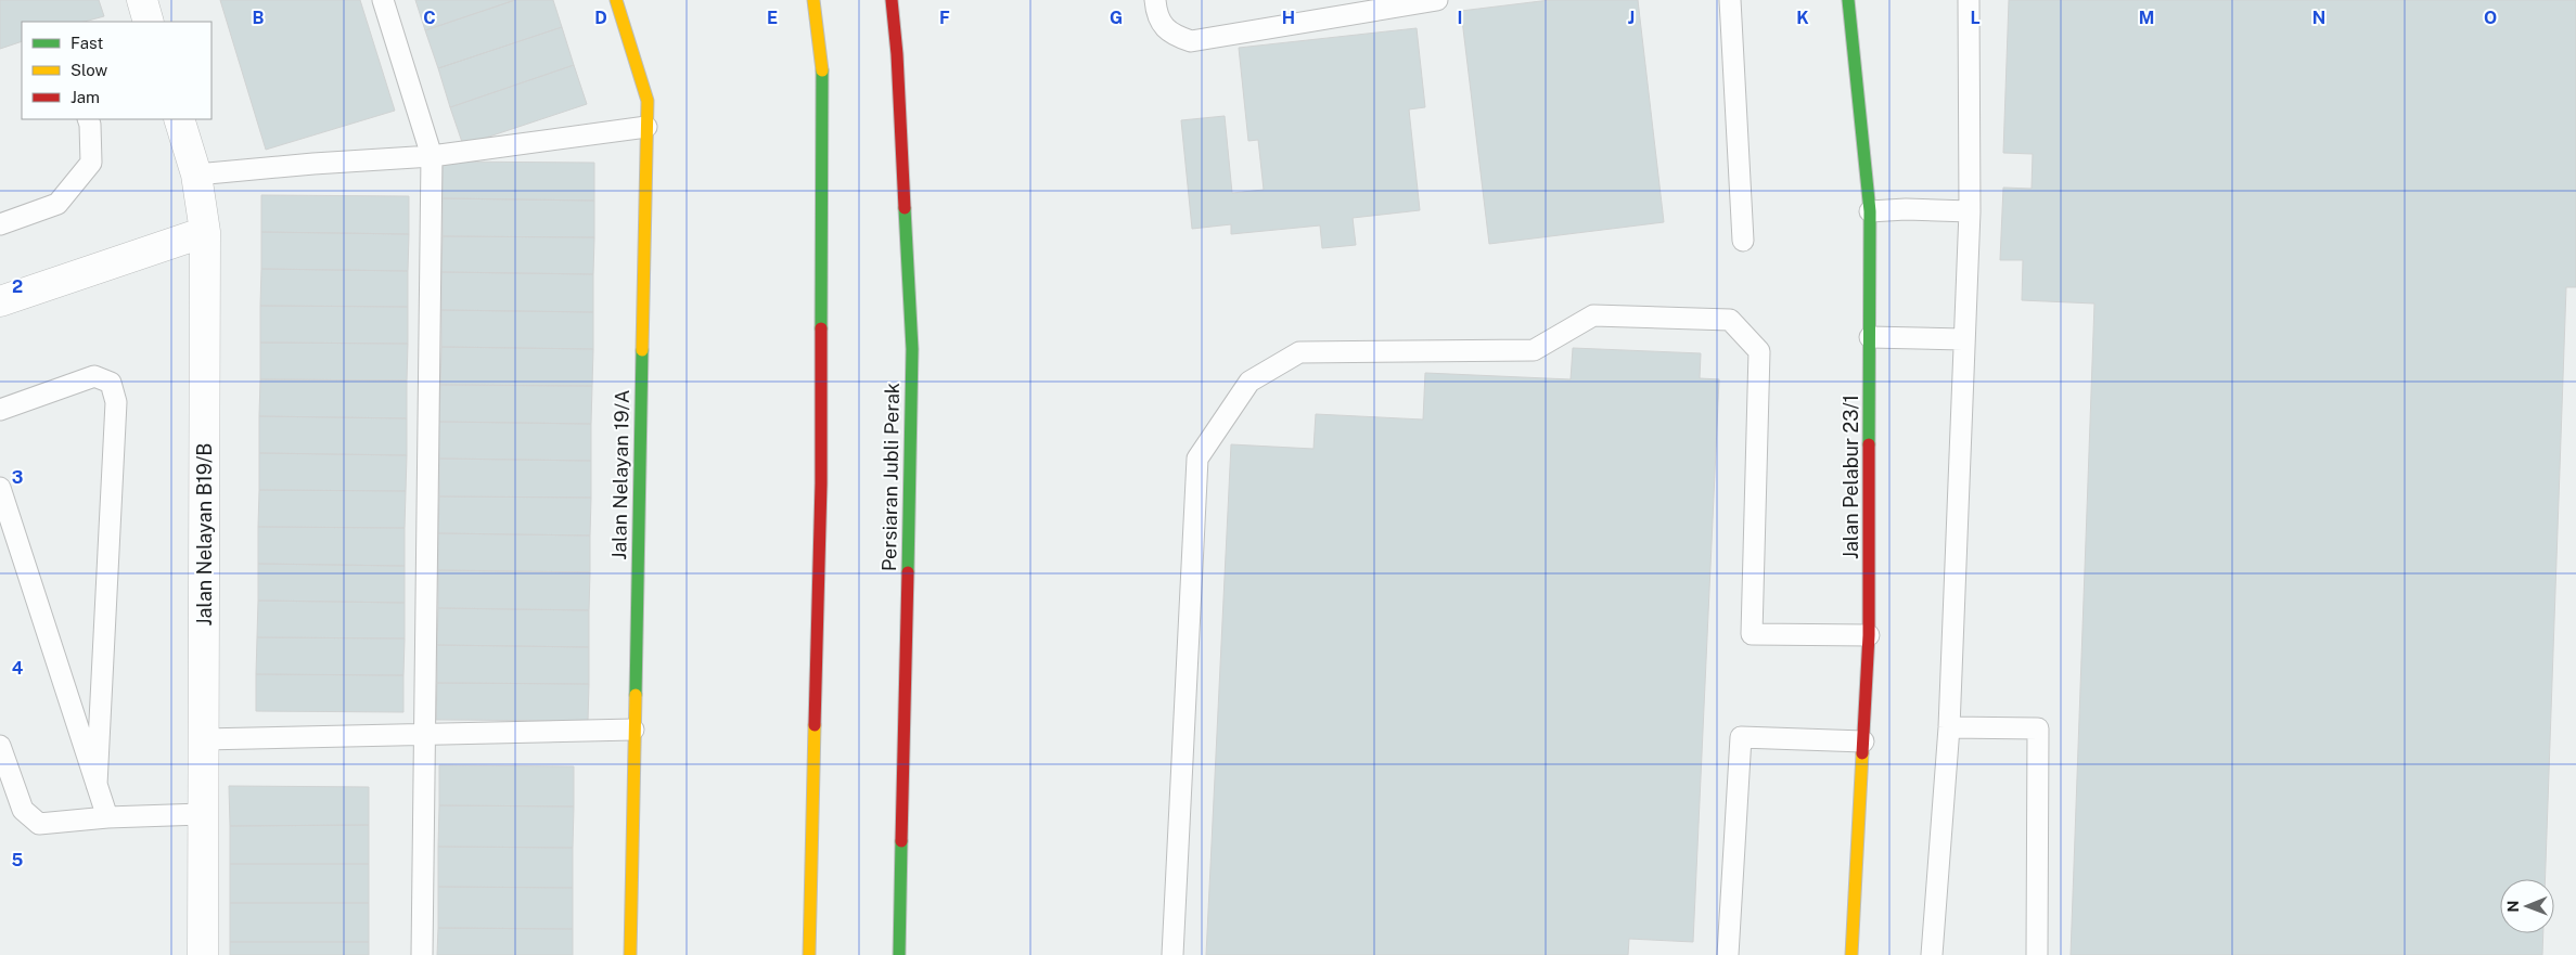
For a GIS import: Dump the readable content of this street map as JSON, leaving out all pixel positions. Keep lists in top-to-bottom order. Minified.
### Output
{"streets":{"street":["Jalan Nelayan 19/A","Persiaran Jubli Perak","Jalan Pelabur 23/1","Jalan Nelayan B19/B"]},"legend":["Fast","Slow","Jam"],"north":"left","grid":{"columns":["B","C","D","E","F","G","H","I","J","K","L","M","N","O"],"rows":["2","3","4","5"]}}
